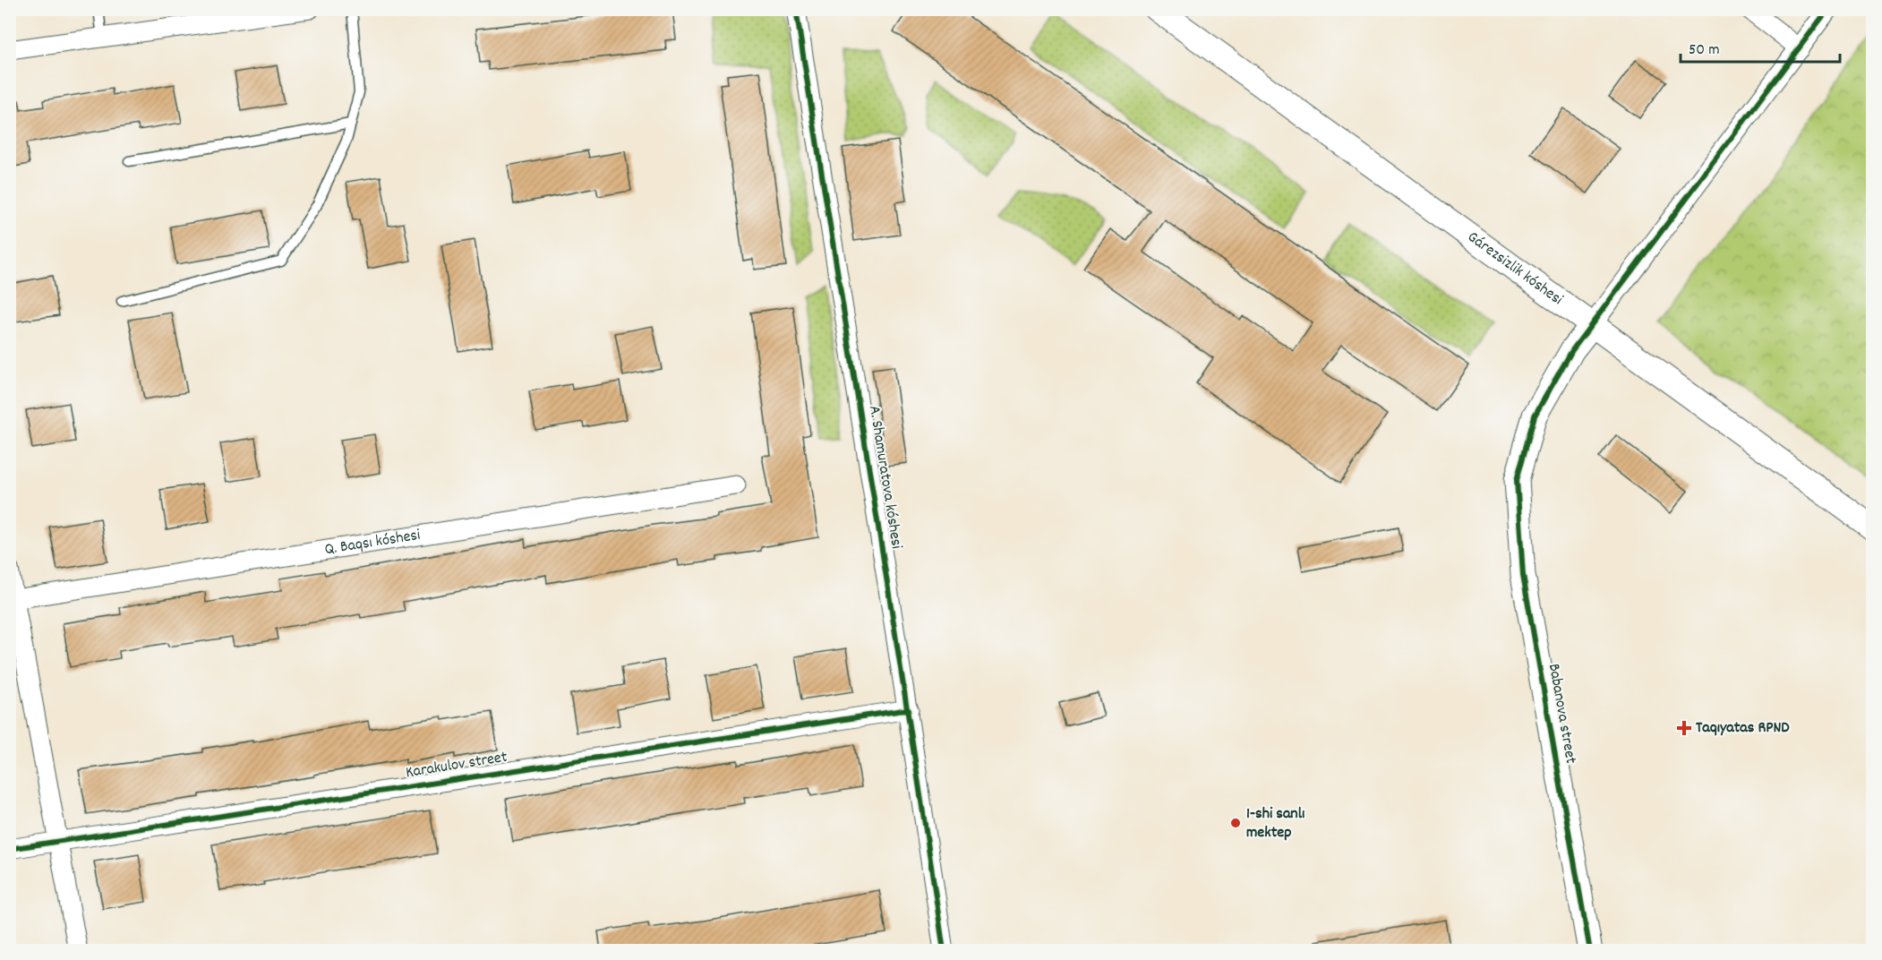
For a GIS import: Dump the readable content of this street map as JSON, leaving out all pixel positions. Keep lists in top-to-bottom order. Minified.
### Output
{"streets":{"street":["Gárezsizlik kóshesi","A. Shamuratova kóshesi","Q. Baqsı kóshesi","Babanova street","Karakulov street"]},"crossings":[["Gárezsizlik kóshesi","Babanova street"],["A. Shamuratova kóshesi","Karakulov street"]],"places":{"health":["Taqıyatas RPND"],"other":["1-shi sanlı mektep"]},"scale_bar":"50 m"}
